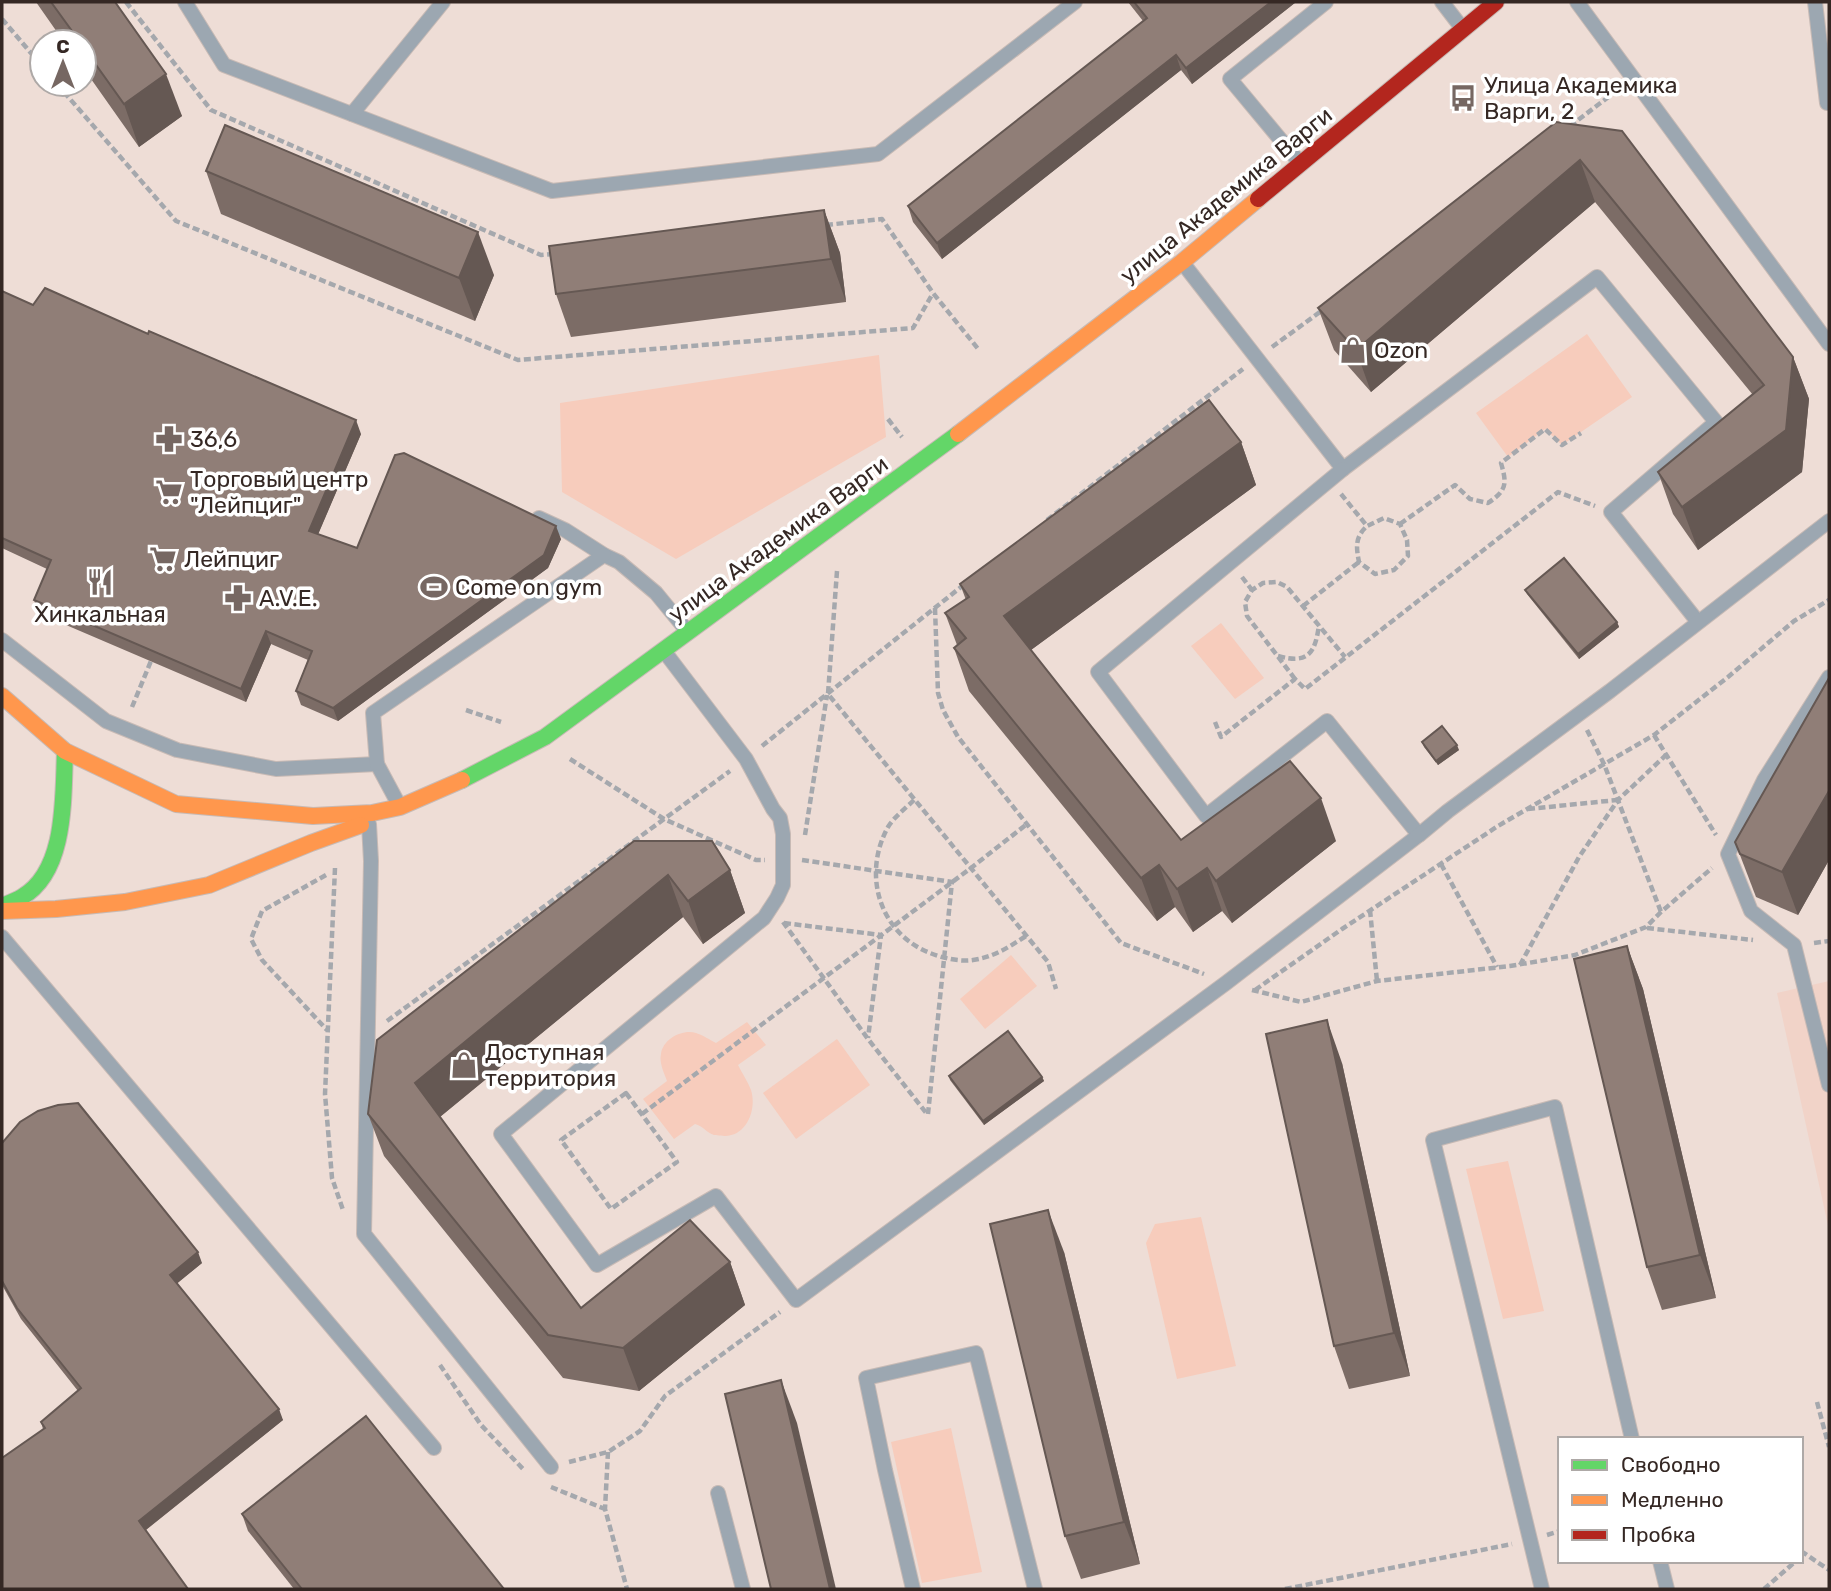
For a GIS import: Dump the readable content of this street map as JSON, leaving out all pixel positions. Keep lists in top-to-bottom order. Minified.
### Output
{"streets":{"street":["улица Академика Варги"]},"places":{"bus stop":["Улица Академика Варги, 2"],"shop":["Ozon","Доступная территория"],"pharmacy":["36,6","A.V.E."],"supermarket":["Торговый центр \"Лейпциг\"","Лейпциг"],"restaurant":["Хинкальная"],"sports":["Come on gym"]},"legend":["Свободно","Медленно","Пробка"],"north":"top"}
